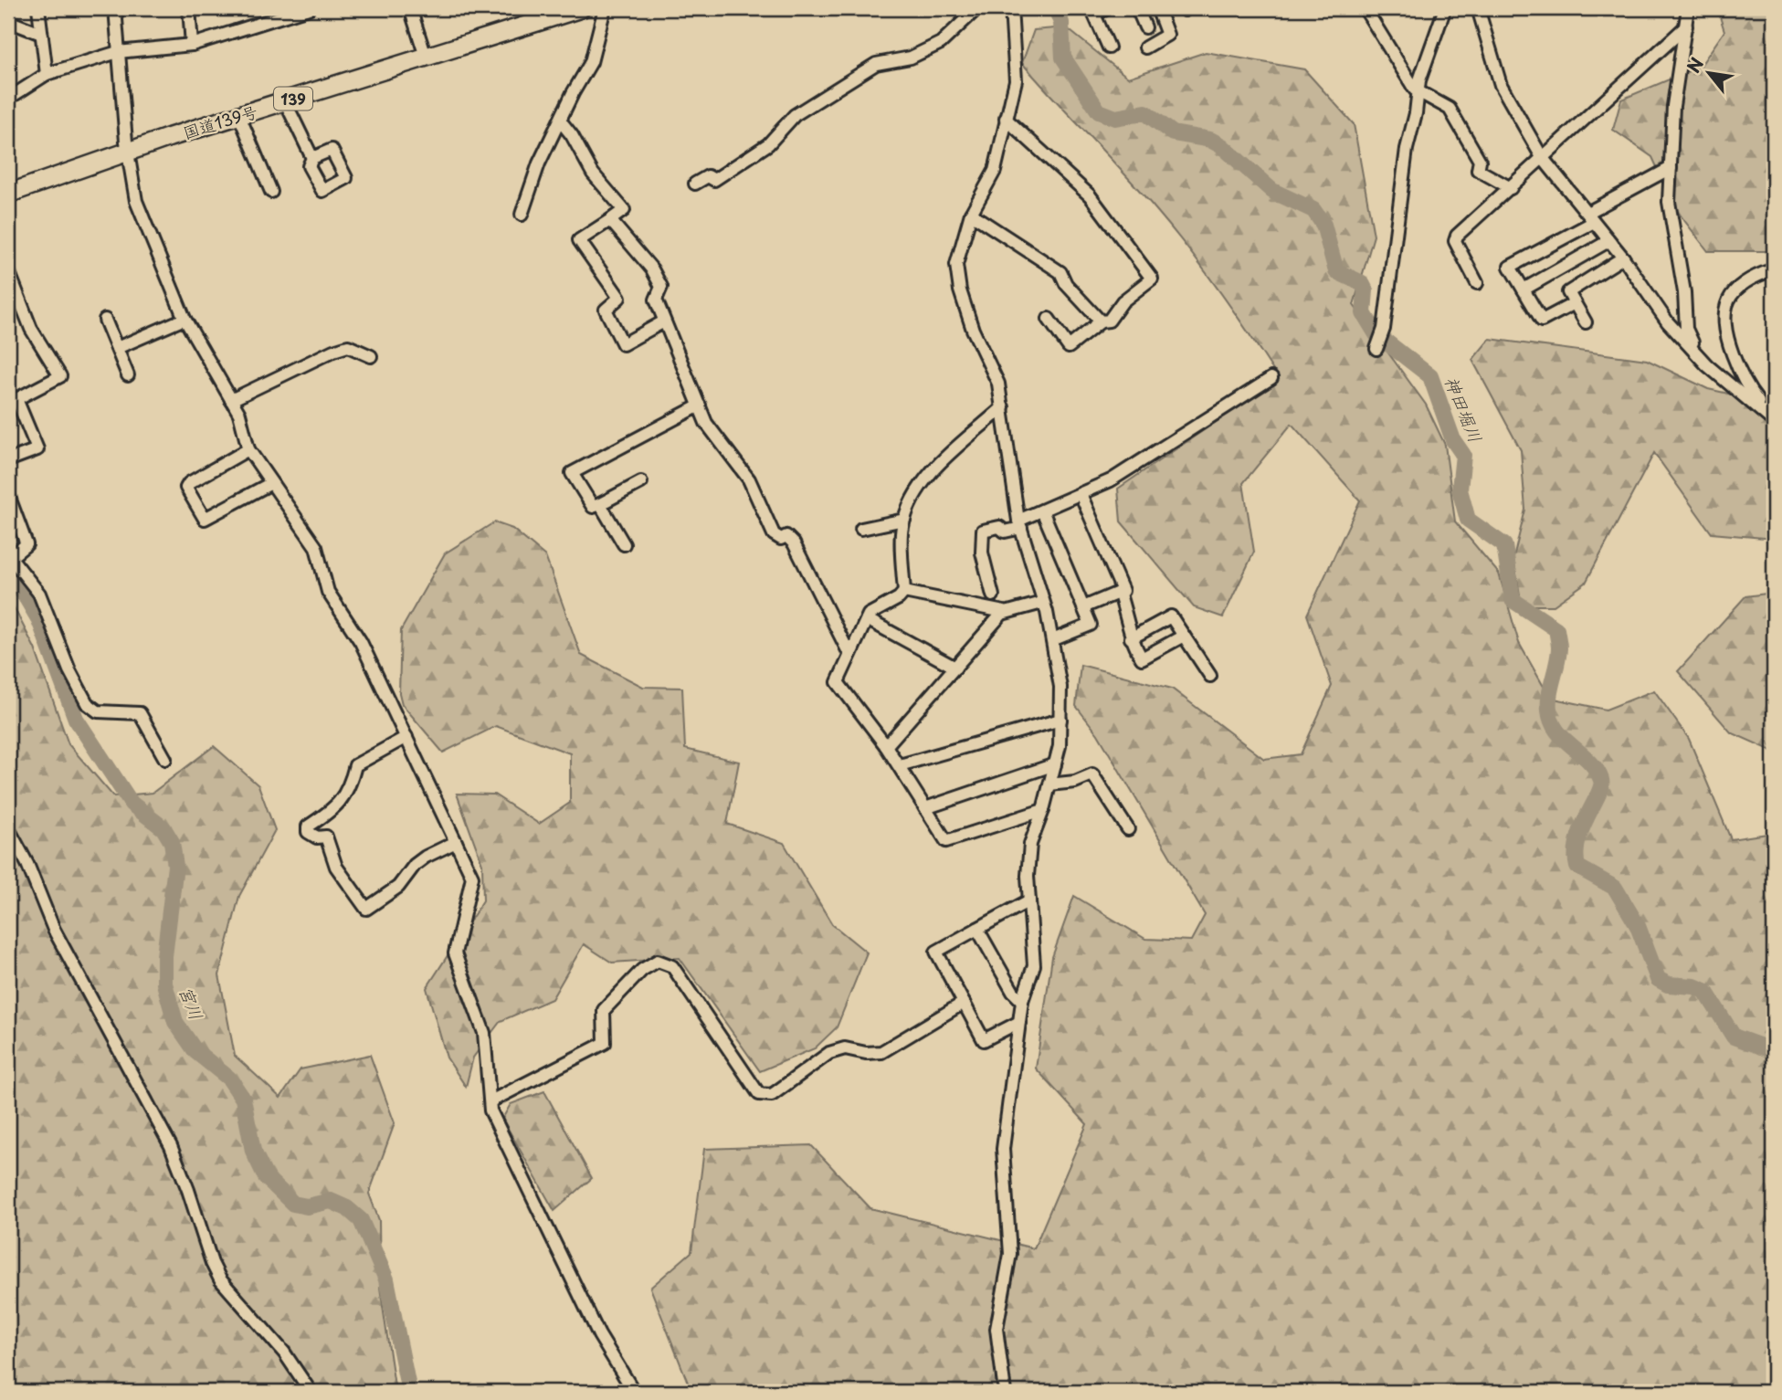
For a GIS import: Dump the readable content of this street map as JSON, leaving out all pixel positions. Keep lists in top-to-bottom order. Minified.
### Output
{"streets":{"highway":["139","国道139号"]},"water":["神田堀川","宮川"],"north":"top left"}
